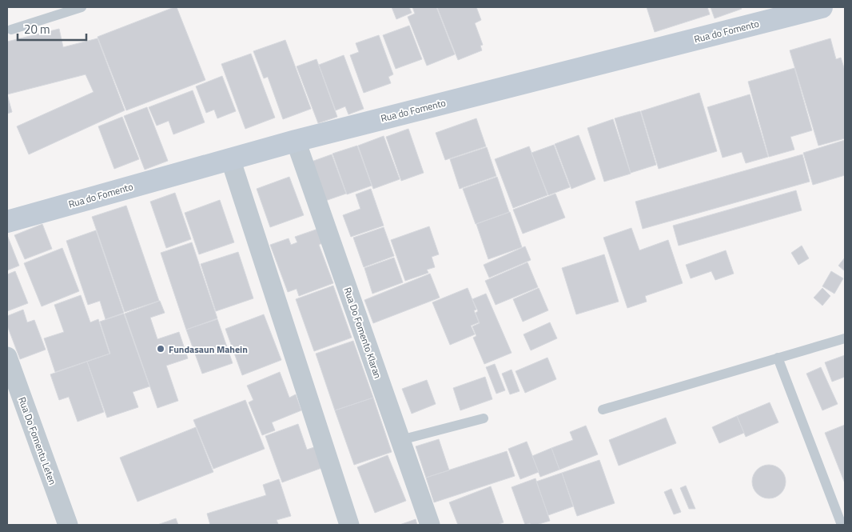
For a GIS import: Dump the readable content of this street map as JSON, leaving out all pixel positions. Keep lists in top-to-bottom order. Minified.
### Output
{"streets":{"street":["Rua do Fomento","Rua Do Fomento Klaran","Rua Do Fomentu Leten"]},"crossings":[["Rua do Fomento","Rua Do Fomento Klaran"]],"places":["Fundasaun Mahein"],"scale_bar":"20 m"}
